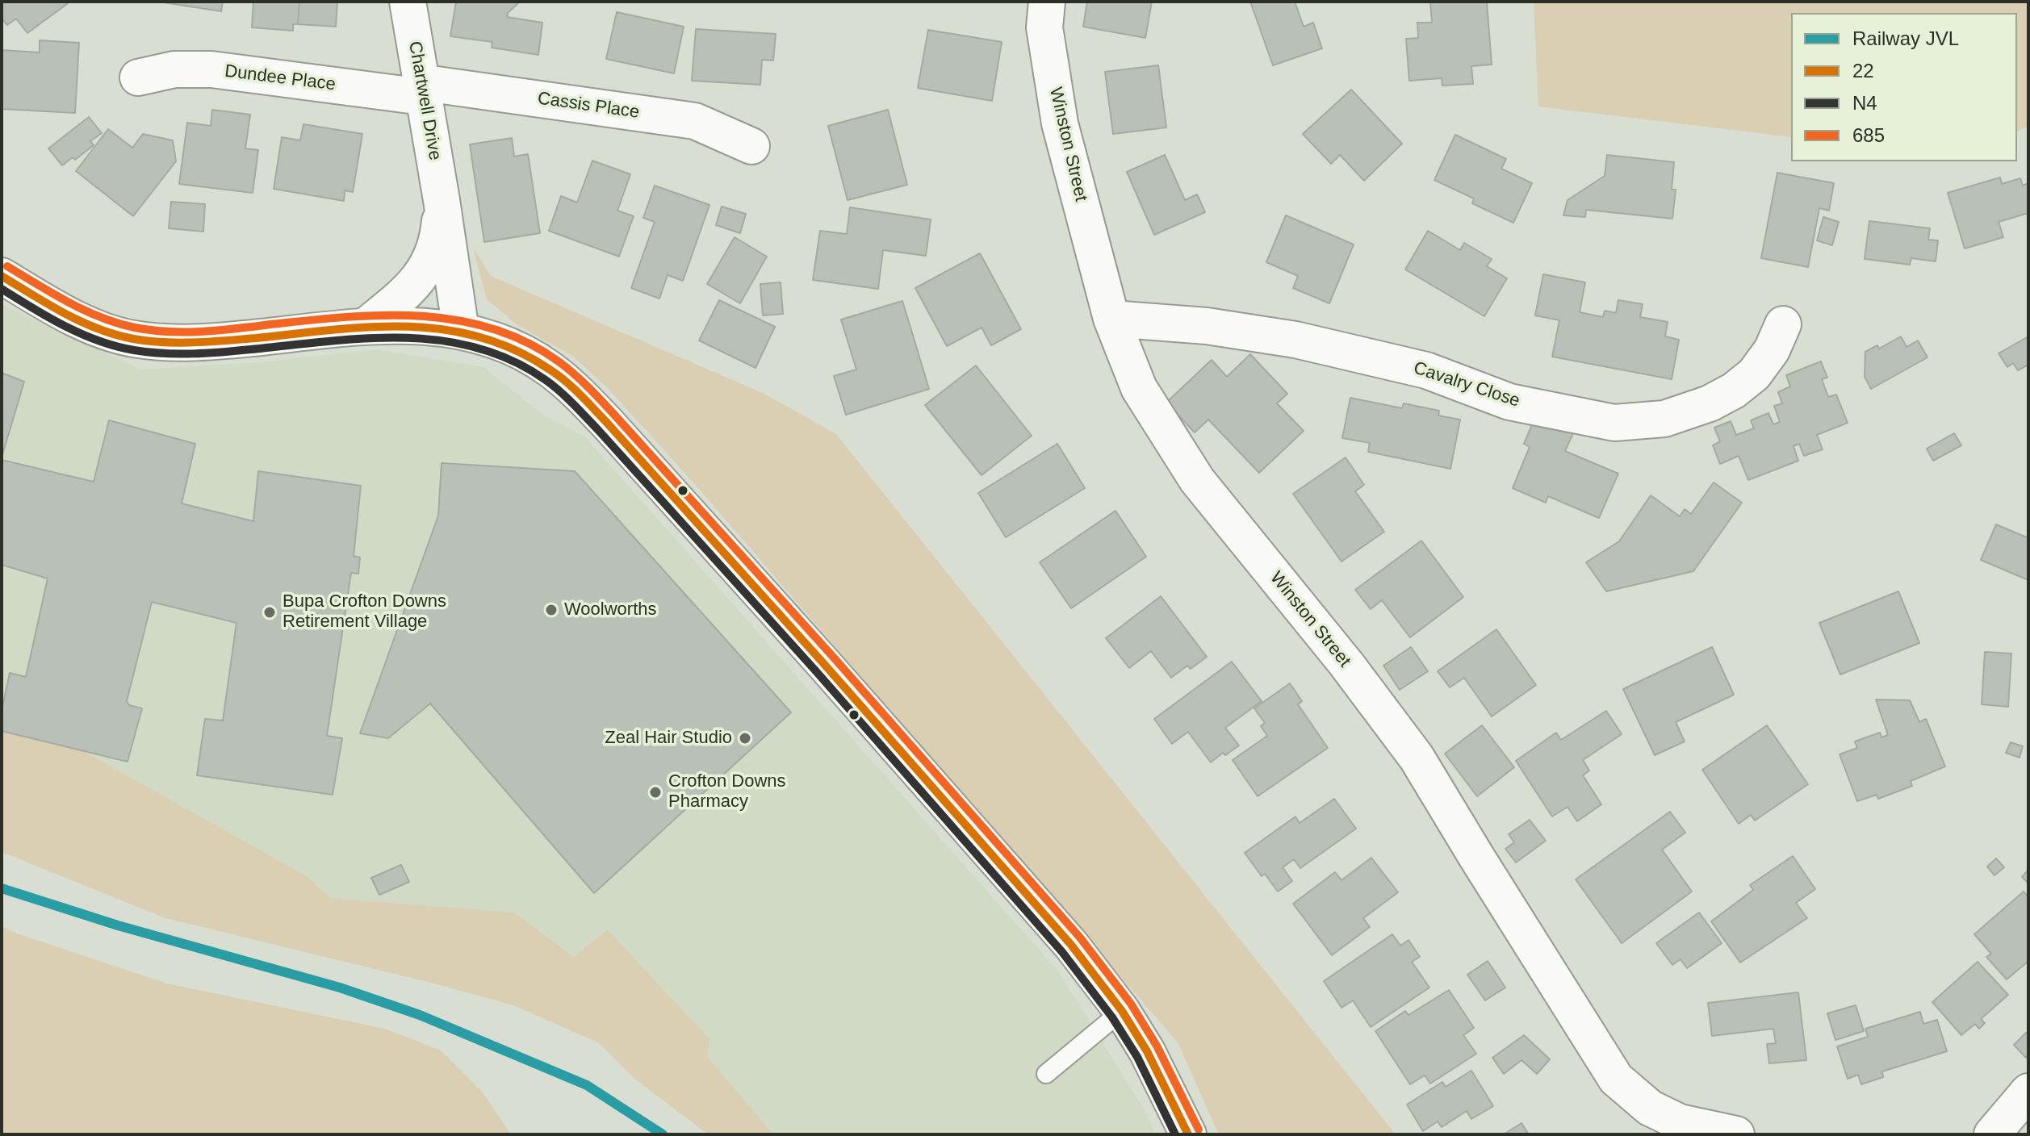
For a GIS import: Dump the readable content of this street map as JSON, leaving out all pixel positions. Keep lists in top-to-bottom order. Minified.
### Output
{"streets":{"street":["Dundee Place","Chartwell Drive","Cassis Place","Winston Street","Cavalry Close"]},"crossings":[["Dundee Place","Chartwell Drive"],["Dundee Place","Cassis Place"],["Chartwell Drive","Cassis Place"],["Winston Street","Cavalry Close"]],"places":["Woolworths","Bupa Crofton Downs Retirement Village","Zeal Hair Studio","Crofton Downs Pharmacy"],"lines":["transit line 685","transit line 22","transit line N4","rail line JVL"],"legend":["Railway JVL","22","N4","685"]}
